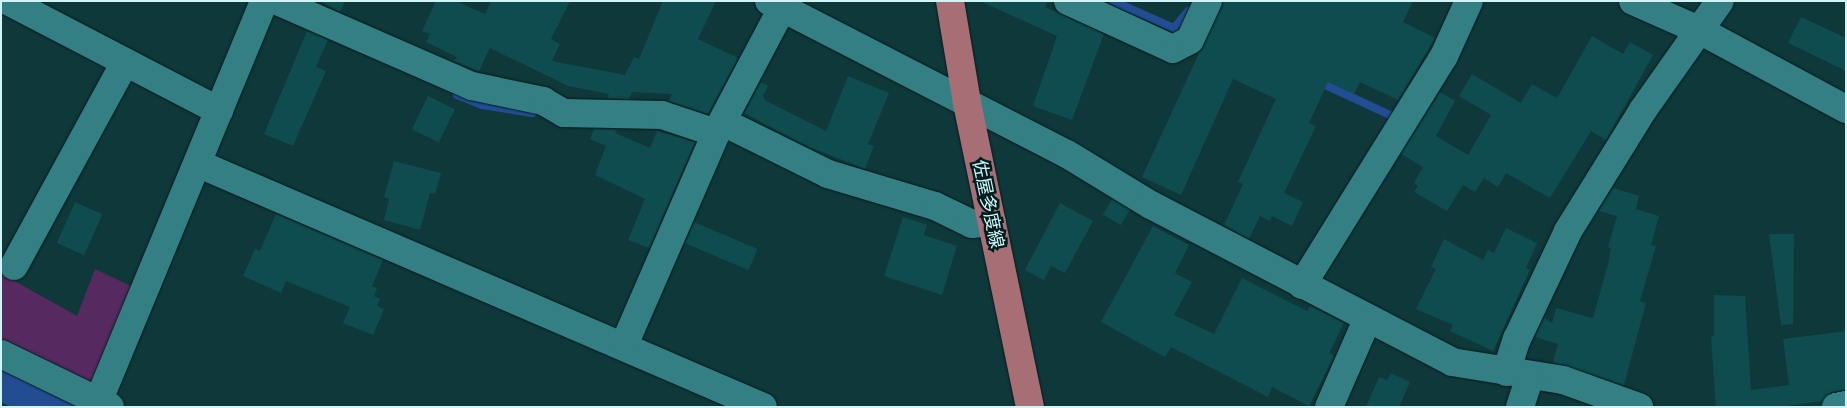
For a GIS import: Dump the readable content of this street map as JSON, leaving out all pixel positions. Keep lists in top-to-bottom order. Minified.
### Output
{"streets":{"main road":["佐屋多度線"]}}
